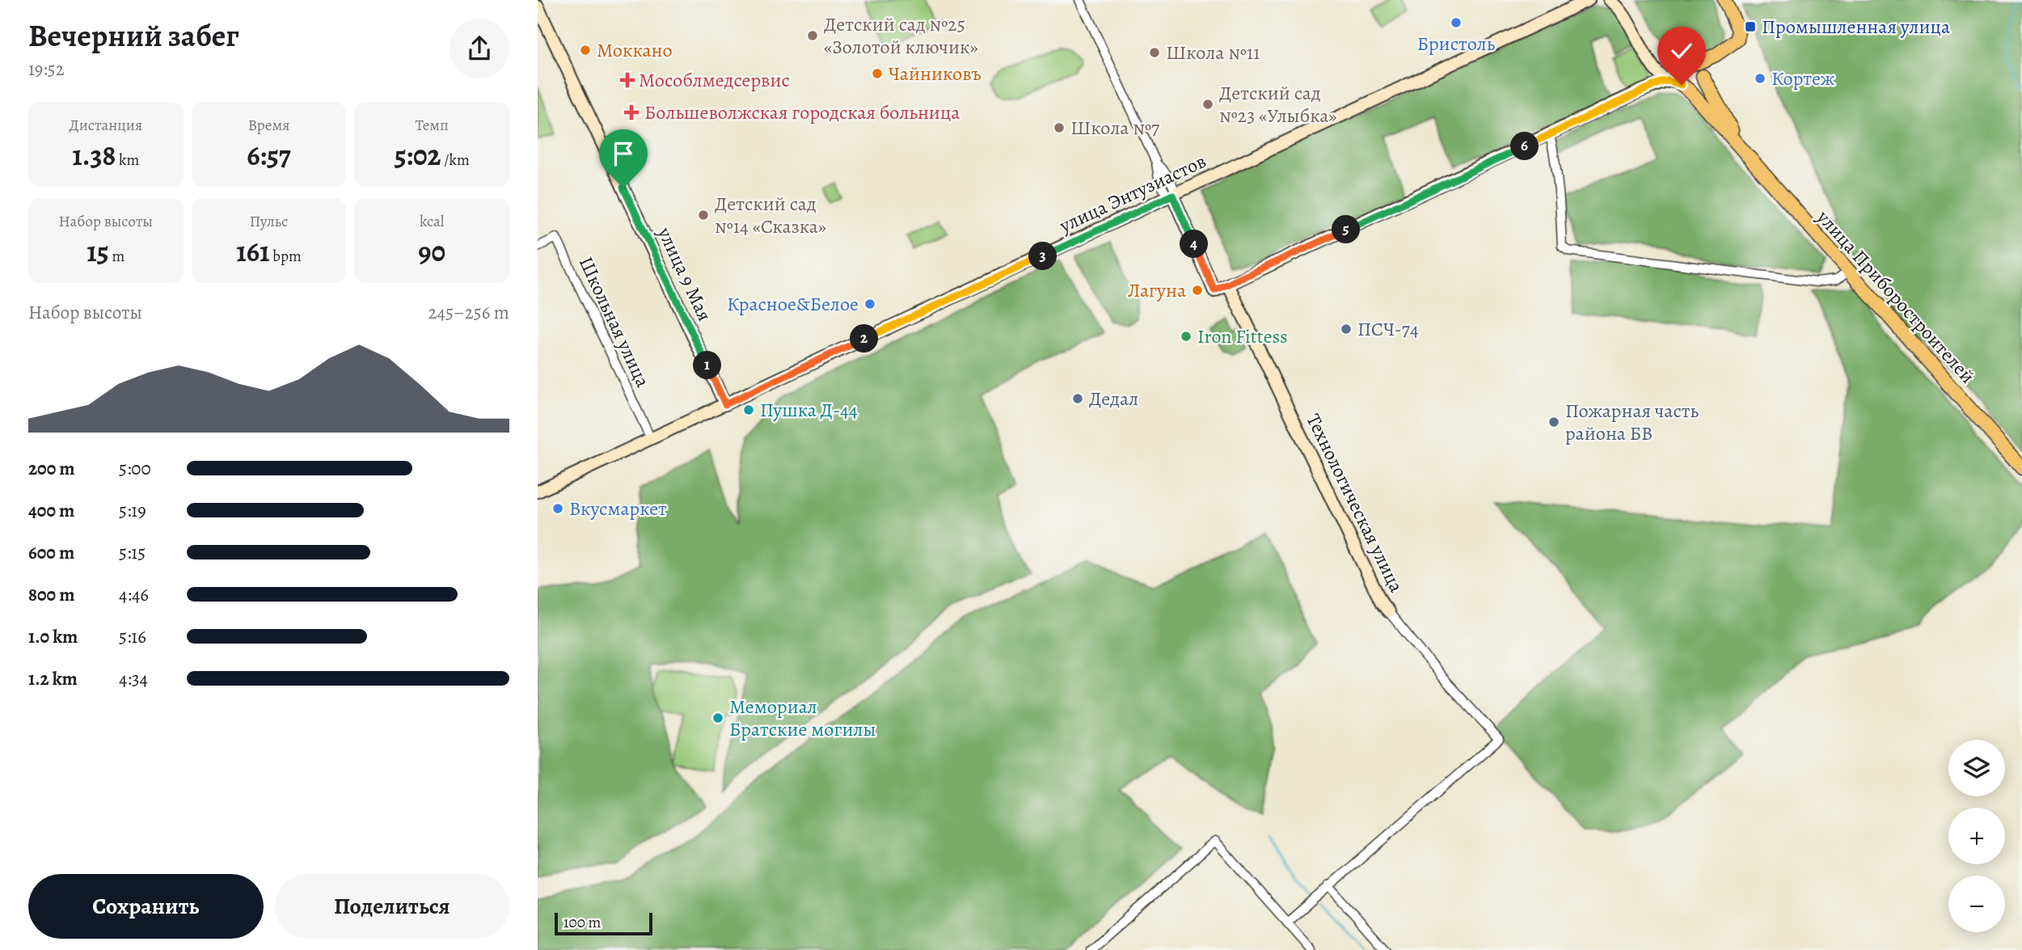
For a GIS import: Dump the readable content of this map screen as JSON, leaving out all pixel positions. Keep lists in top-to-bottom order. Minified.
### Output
{"streets":{"main road":["улица Приборостроителей"],"street":["улица Энтузиастов","улица 9 Мая","Школьная улица","Технологическая улица"]},"crossings":[["улица Энтузиастов","улица 9 Мая"],["улица Энтузиастов","Школьная улица"]],"places":{"other":["Бристоль","Детский сад №25 «Золотой ключик»","Моккано","Школа №11","Чайниковъ","Кортеж","Детский сад №23 «Улыбка»","Школа №7","Детский сад №14 «Сказка»","Лагуна","Красное&Белое","ПСЧ-74","Iron Fittess","Дедал","Пушка Д-44","Пожарная часть района БВ","Вкусмаркет","Мемориал Братские могилы"],"transit":["Промышленная улица"],"health":["Мособлмедсервис","Большеволжская городская больница"]},"scale_bar":"100 m","page":{"heading":["Вечерний забег","19:52"],"stats":[["Дистанция","1.38 km"],["Время","6:57"],["Темп","5:02 /km"],["Набор высоты","15 m"],["Пульс","161 bpm"],["kcal","90"]],"pins":["6","5","4","3","2","1"],"chart":["Набор высоты","245–256 m"],"list":[{"name":"200 m","note":"5:00"},{"name":"400 m","note":"5:19"},{"name":"600 m","note":"5:15"},{"name":"800 m","note":"4:46"},{"name":"1.0 km","note":"5:16"},{"name":"1.2 km","note":"4:34"}],"map_buttons":["+","−"],"buttons":["Сохранить","Поделиться"],"scale":"100 m"}}
